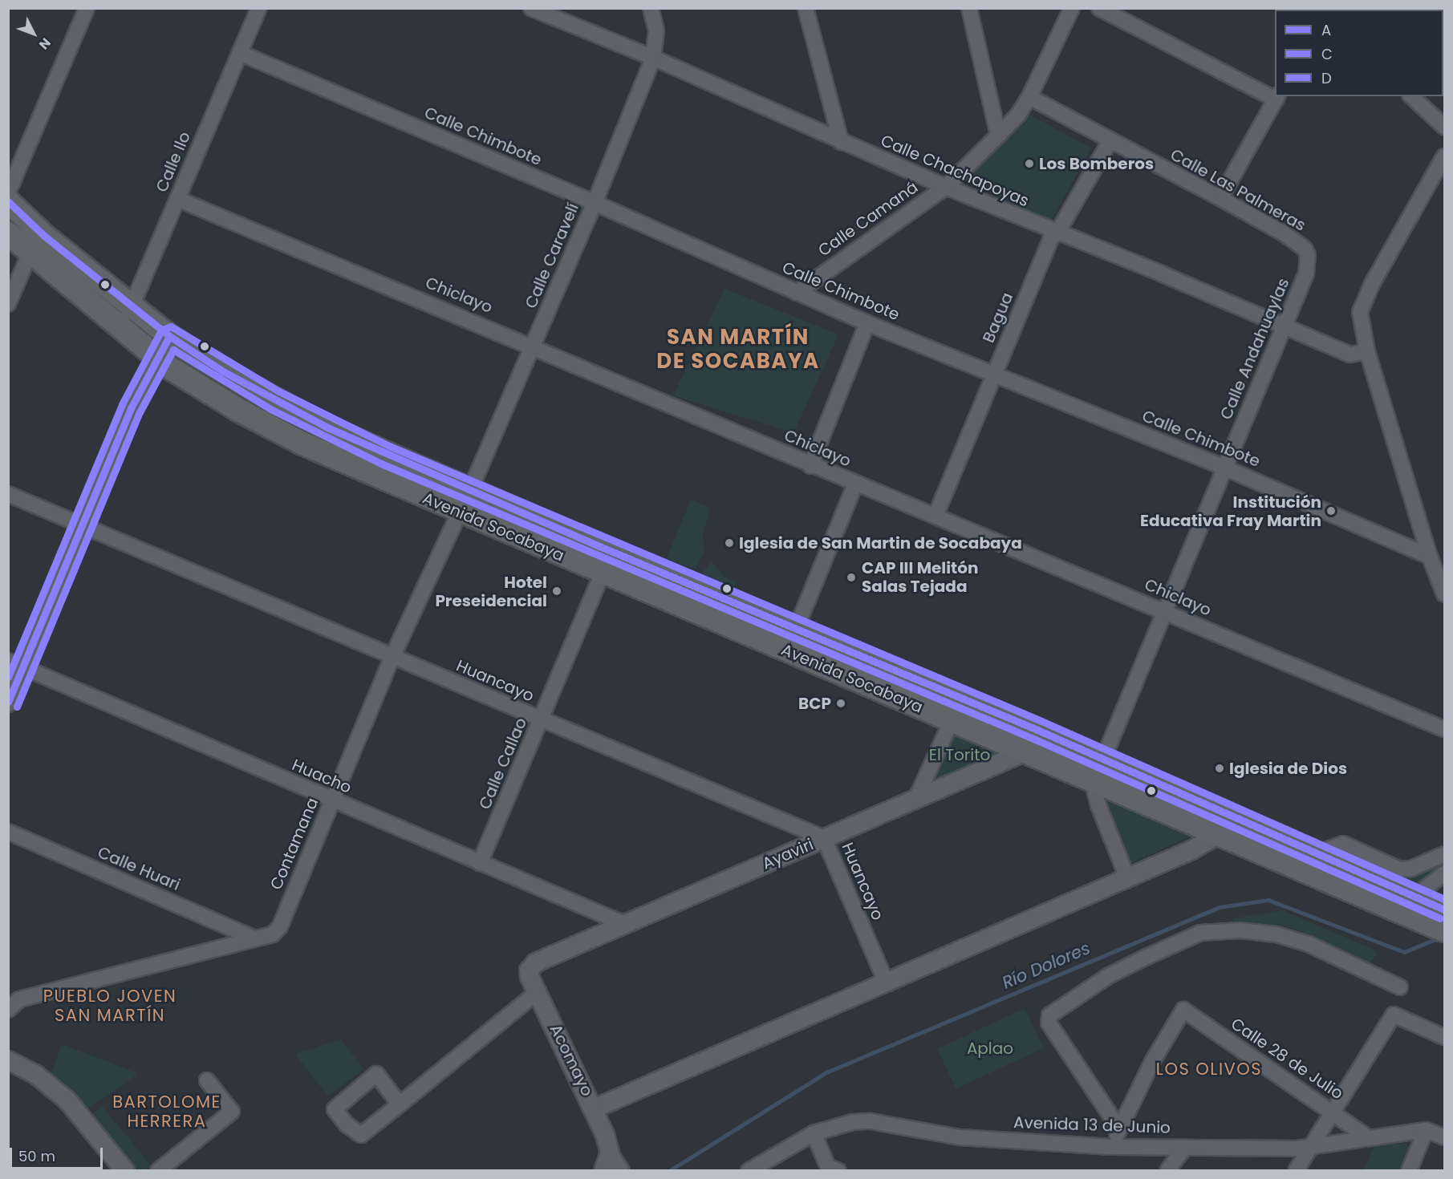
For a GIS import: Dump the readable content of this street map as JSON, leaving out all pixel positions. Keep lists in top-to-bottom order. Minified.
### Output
{"streets":{"main road":["Avenida Socabaya"],"street":["Calle Chimbote","Calle Ilo","Calle Chachapoyas","Calle Las Palmeras","Calle Camaná","Calle Caravelí","Chiclayo","Bagua","Calle Andahuaylas","Huancayo","Calle Callao","Huacho","Contamana","Ayaviri","Calle Huari","Calle 28 de Julio","Acomayo","Avenida 13 de Junio"]},"crossings":[["Calle Chimbote","Calle Ilo"],["Calle Chimbote","Calle Camaná"],["Calle Chimbote","Calle Caravelí"],["Calle Chimbote","Bagua"],["Calle Chimbote","Calle Andahuaylas"],["Calle Ilo","Chiclayo"],["Calle Ilo","Avenida Socabaya"],["Calle Chachapoyas","Calle Camaná"],["Calle Chachapoyas","Calle Caravelí"],["Calle Chachapoyas","Bagua"],["Calle Chachapoyas","Calle Andahuaylas"],["Calle Las Palmeras","Calle Camaná"],["Calle Las Palmeras","Bagua"],["Calle Las Palmeras","Calle Andahuaylas"],["Calle Caravelí","Chiclayo"],["Calle Caravelí","Avenida Socabaya"],["Calle Caravelí","Contamana"],["Chiclayo","Bagua"],["Chiclayo","Calle Andahuaylas"],["Calle Andahuaylas","Avenida Socabaya"],["Avenida Socabaya","Calle Callao"],["Avenida Socabaya","Contamana"],["Avenida Socabaya","Ayaviri"],["Huancayo","Calle Callao"],["Huancayo","Contamana"],["Huancayo","Ayaviri"],["Calle Callao","Huacho"],["Huacho","Contamana"],["Huacho","Ayaviri"],["Contamana","Calle Huari"],["Ayaviri","Acomayo"],["Calle 28 de Julio","Avenida 13 de Junio"]],"districts":["SAN MARTÍN DE SOCABAYA","PUEBLO JOVEN SAN MARTÍN","LOS OLIVOS","BARTOLOME HERRERA"],"water":["Río Dolores"],"parks":["El Torito","Aplao"],"places":["Los Bomberos","Institución Educativa Fray Martin","Iglesia de San Martin de Socabaya","CAP III Melitón Salas Tejada","Hotel Preseidencial","BCP","Iglesia de Dios"],"lines":["transit line A","transit line D","transit line C"],"legend":["A","C","D"],"scale_bar":"50 m","north":"bottom right"}
